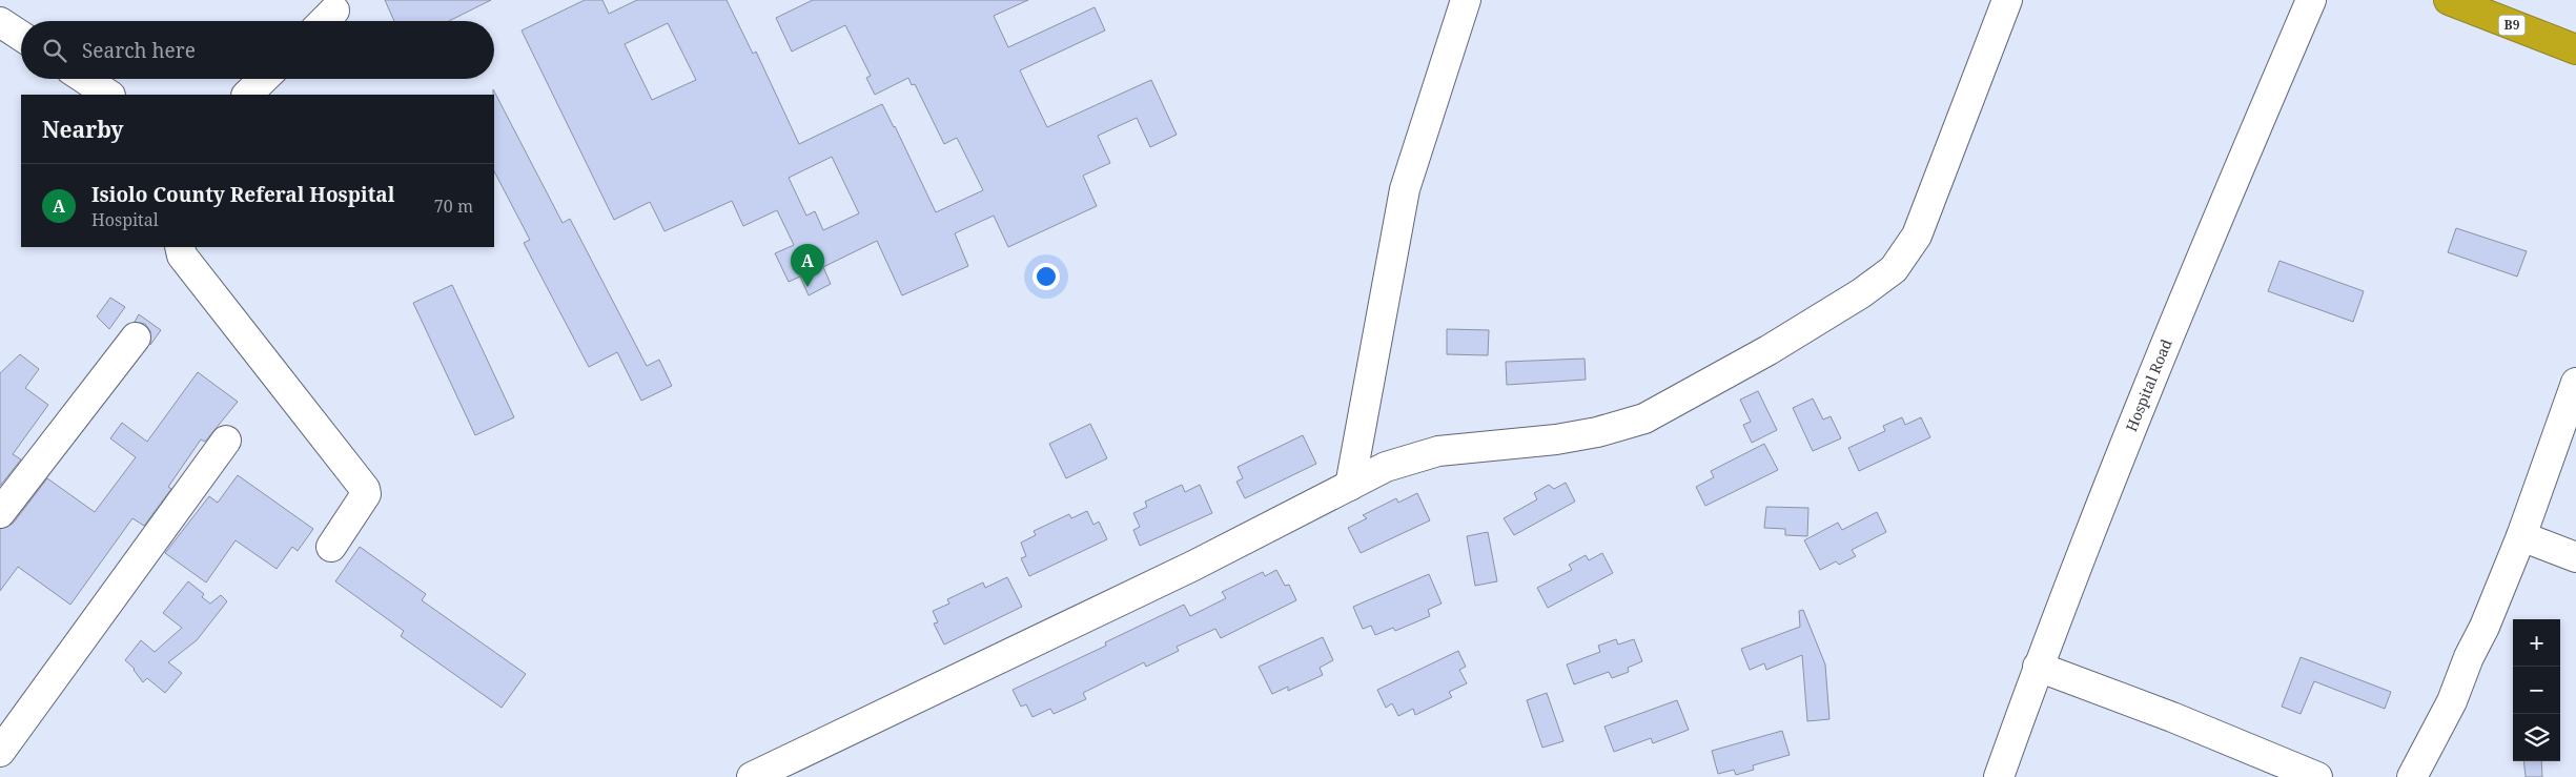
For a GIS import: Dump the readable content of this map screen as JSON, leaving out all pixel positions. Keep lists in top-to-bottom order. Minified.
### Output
{"streets":{"highway":["B9"],"street":["Hospital Road"]},"page":{"search":"Search here","heading":"Nearby","list":[{"mark":"A","name":"Isiolo County Referal Hospital","note":"Hospital","value":"70 m"}],"pins":"A","map_buttons":["+","−"]}}
